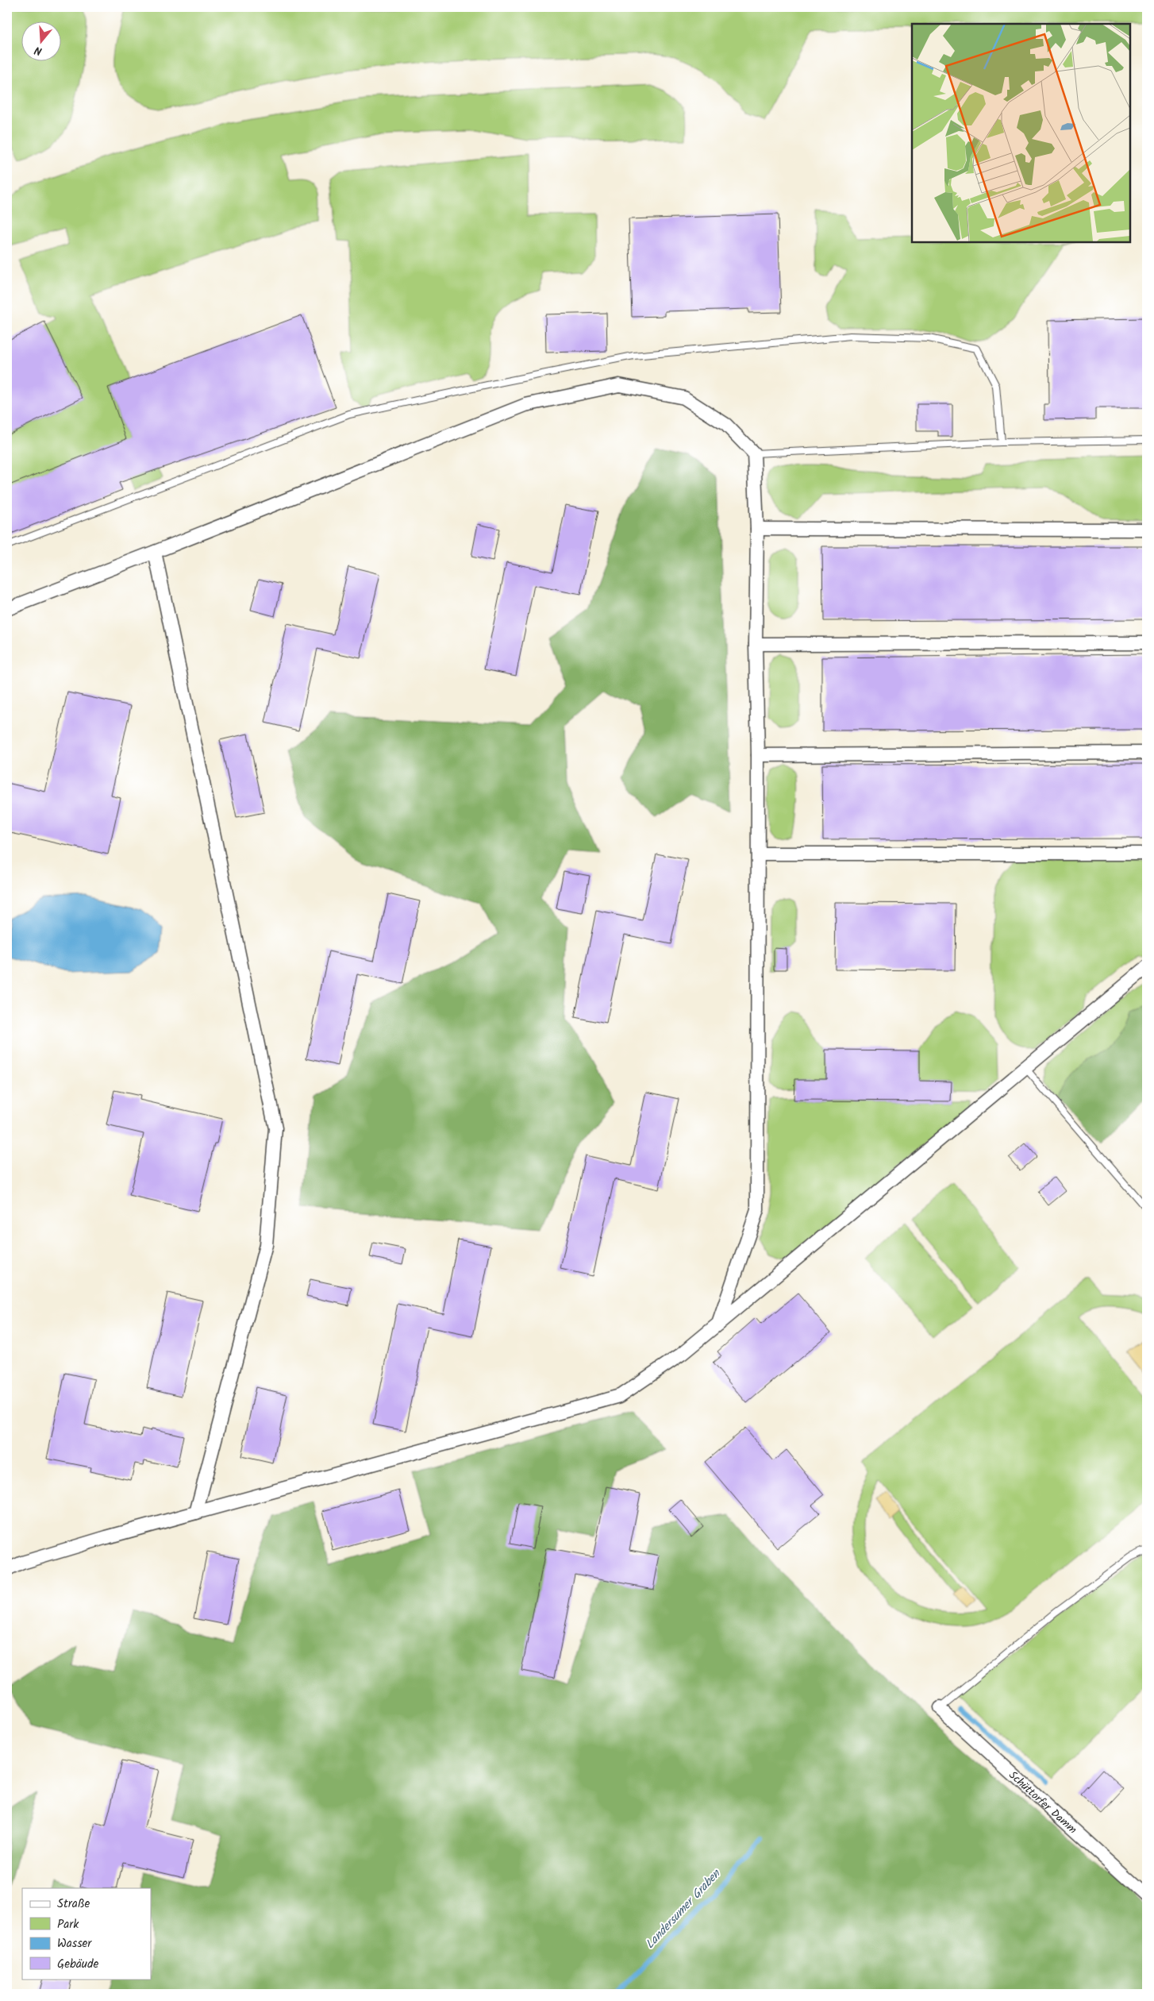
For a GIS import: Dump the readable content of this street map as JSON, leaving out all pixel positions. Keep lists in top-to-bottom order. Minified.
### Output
{"streets":{"street":["Schüttorfer Damm"]},"water":["Landersumer Graben"],"legend":["Straße","Park","Wasser","Gebäude"],"north":"bottom"}
